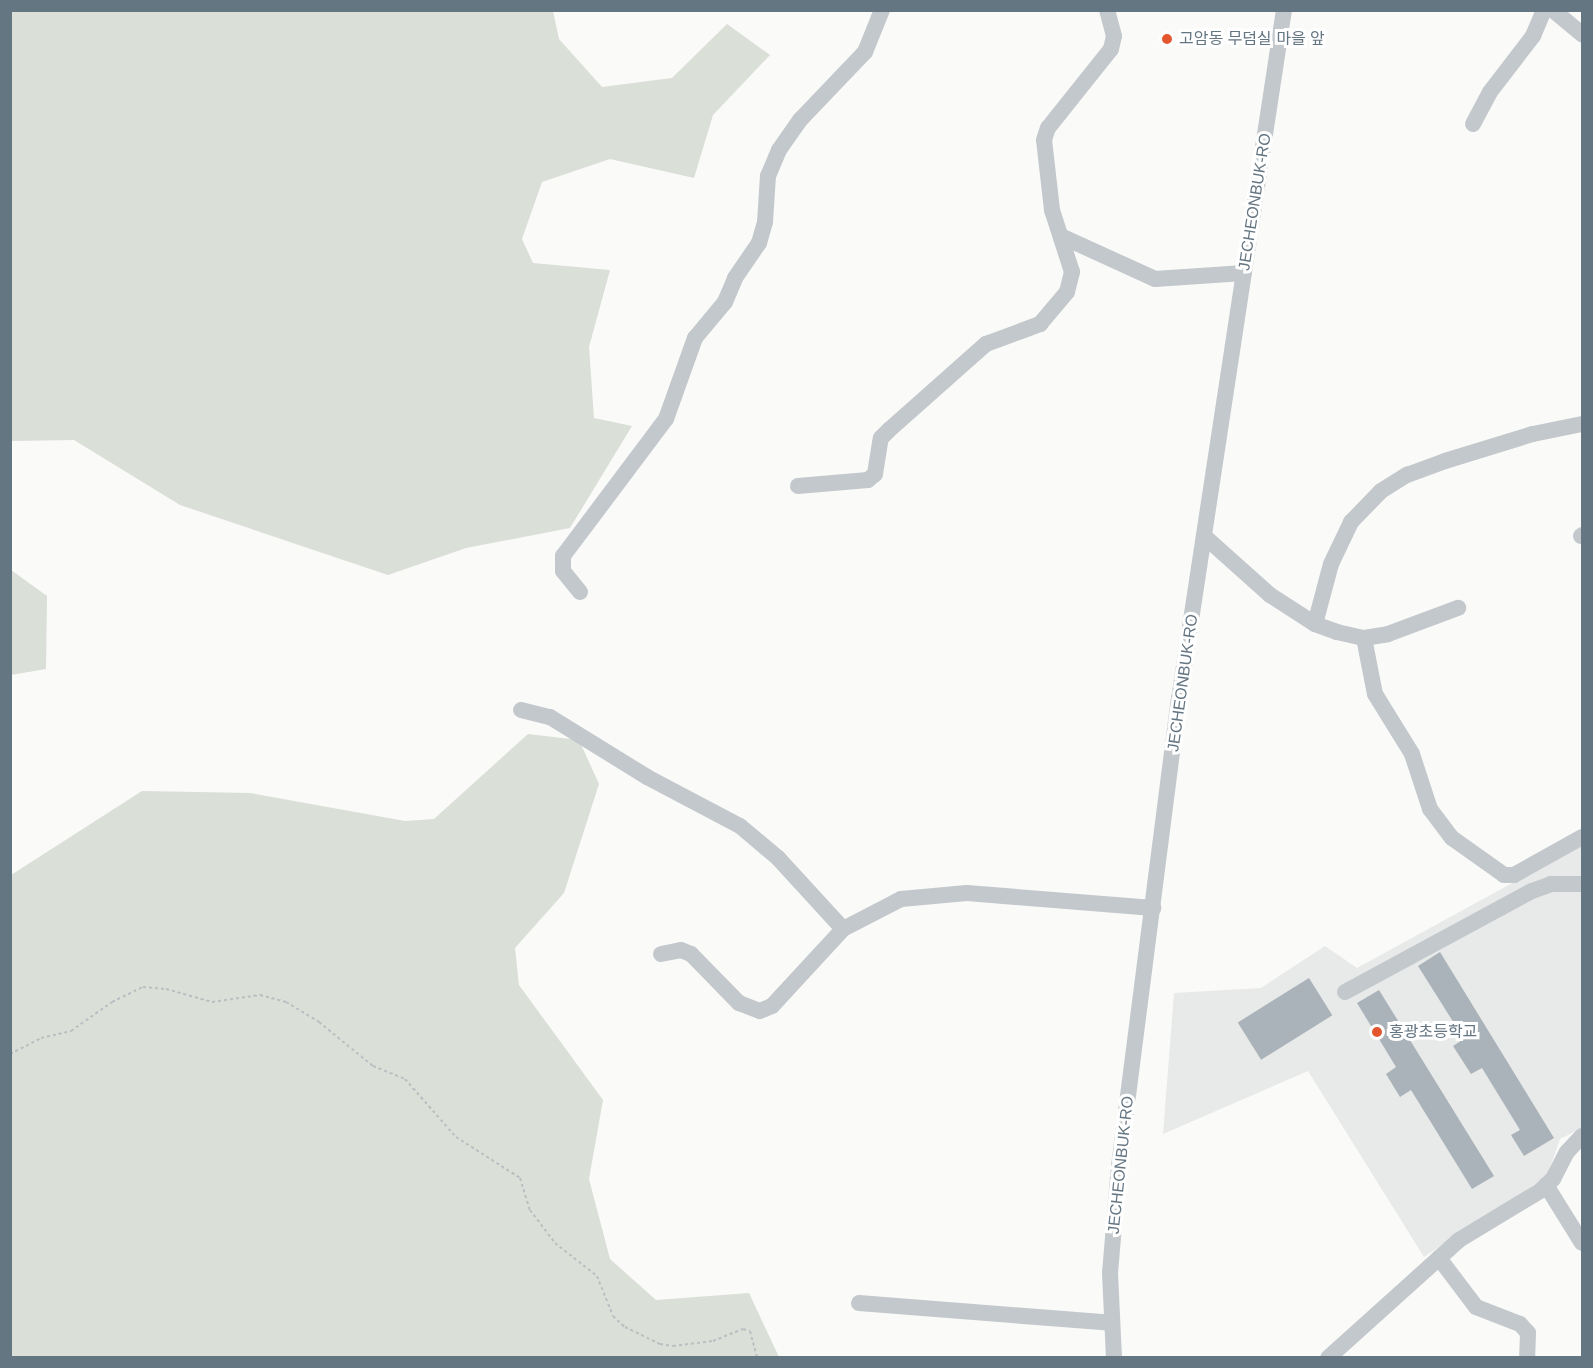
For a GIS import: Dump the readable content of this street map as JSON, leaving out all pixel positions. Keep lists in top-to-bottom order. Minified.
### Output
{"streets":{"street":["JECHEONBUK-RO"]},"places":["고암동 무덤실 마을 앞","홍광초등학교"]}
